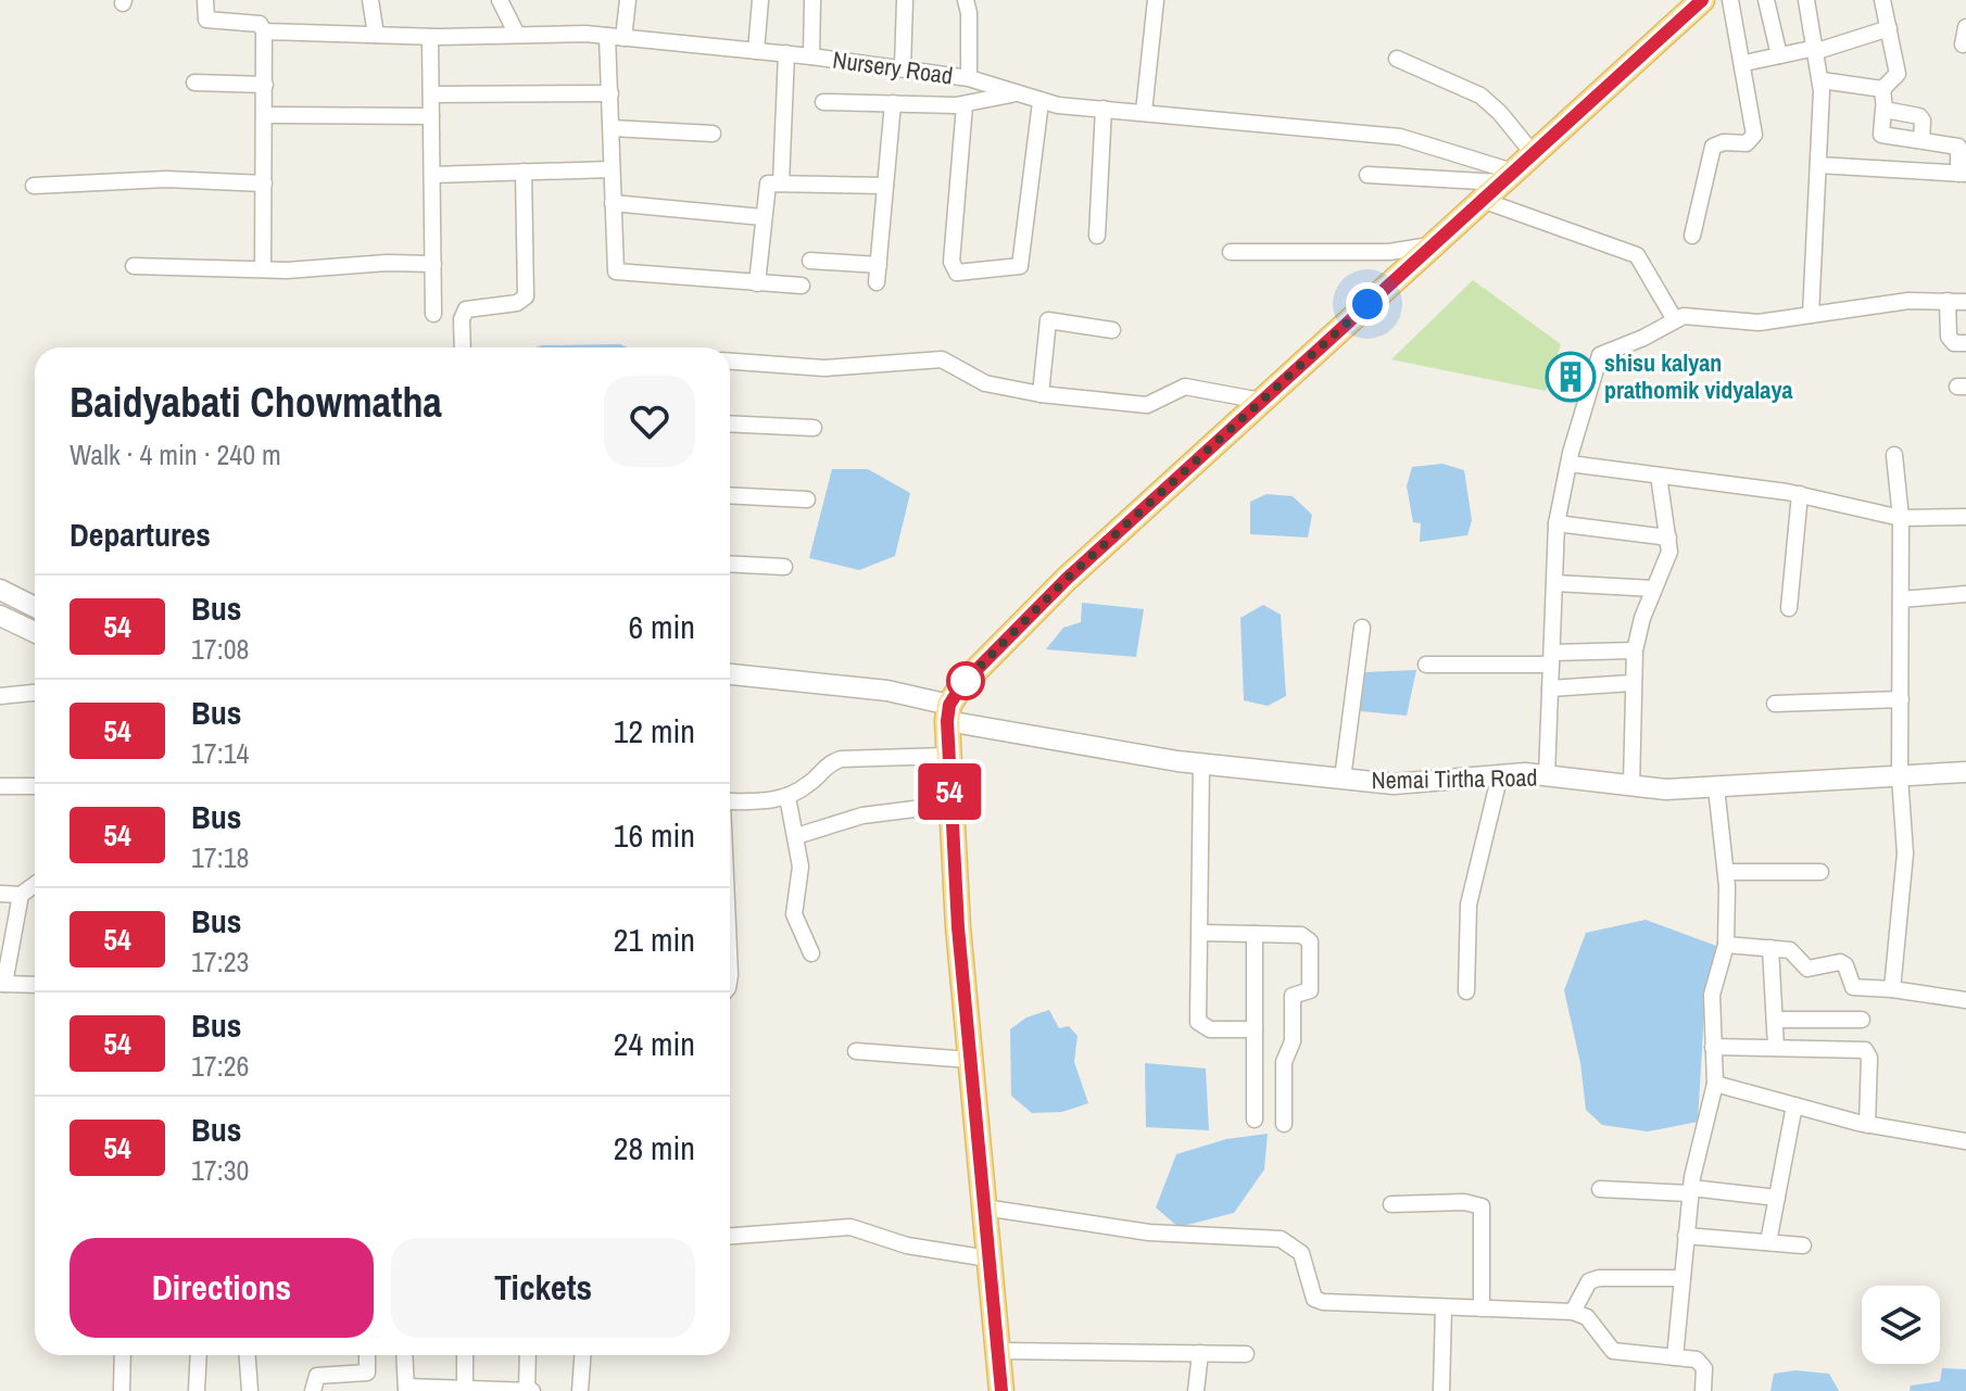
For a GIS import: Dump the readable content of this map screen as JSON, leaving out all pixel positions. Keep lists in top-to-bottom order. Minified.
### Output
{"streets":{"street":["Nursery Road","Nemai Tirtha Road"]},"places":{"building":["shisu kalyan prathomik vidyalaya"]},"lines":["bus line 54"],"page":{"on_map":"54","heading":[["Baidyabati Chowmatha","Walk · 4 min · 240 m"],"Departures"],"list":[{"mark":"54","name":"Bus","note":"17:08","value":"6 min"},{"mark":"54","name":"Bus","note":"17:14","value":"12 min"},{"mark":"54","name":"Bus","note":"17:18","value":"16 min"},{"mark":"54","name":"Bus","note":"17:23","value":"21 min"},{"mark":"54","name":"Bus","note":"17:26","value":"24 min"},{"mark":"54","name":"Bus","note":"17:30","value":"28 min"}],"buttons":["Directions","Tickets"]}}
